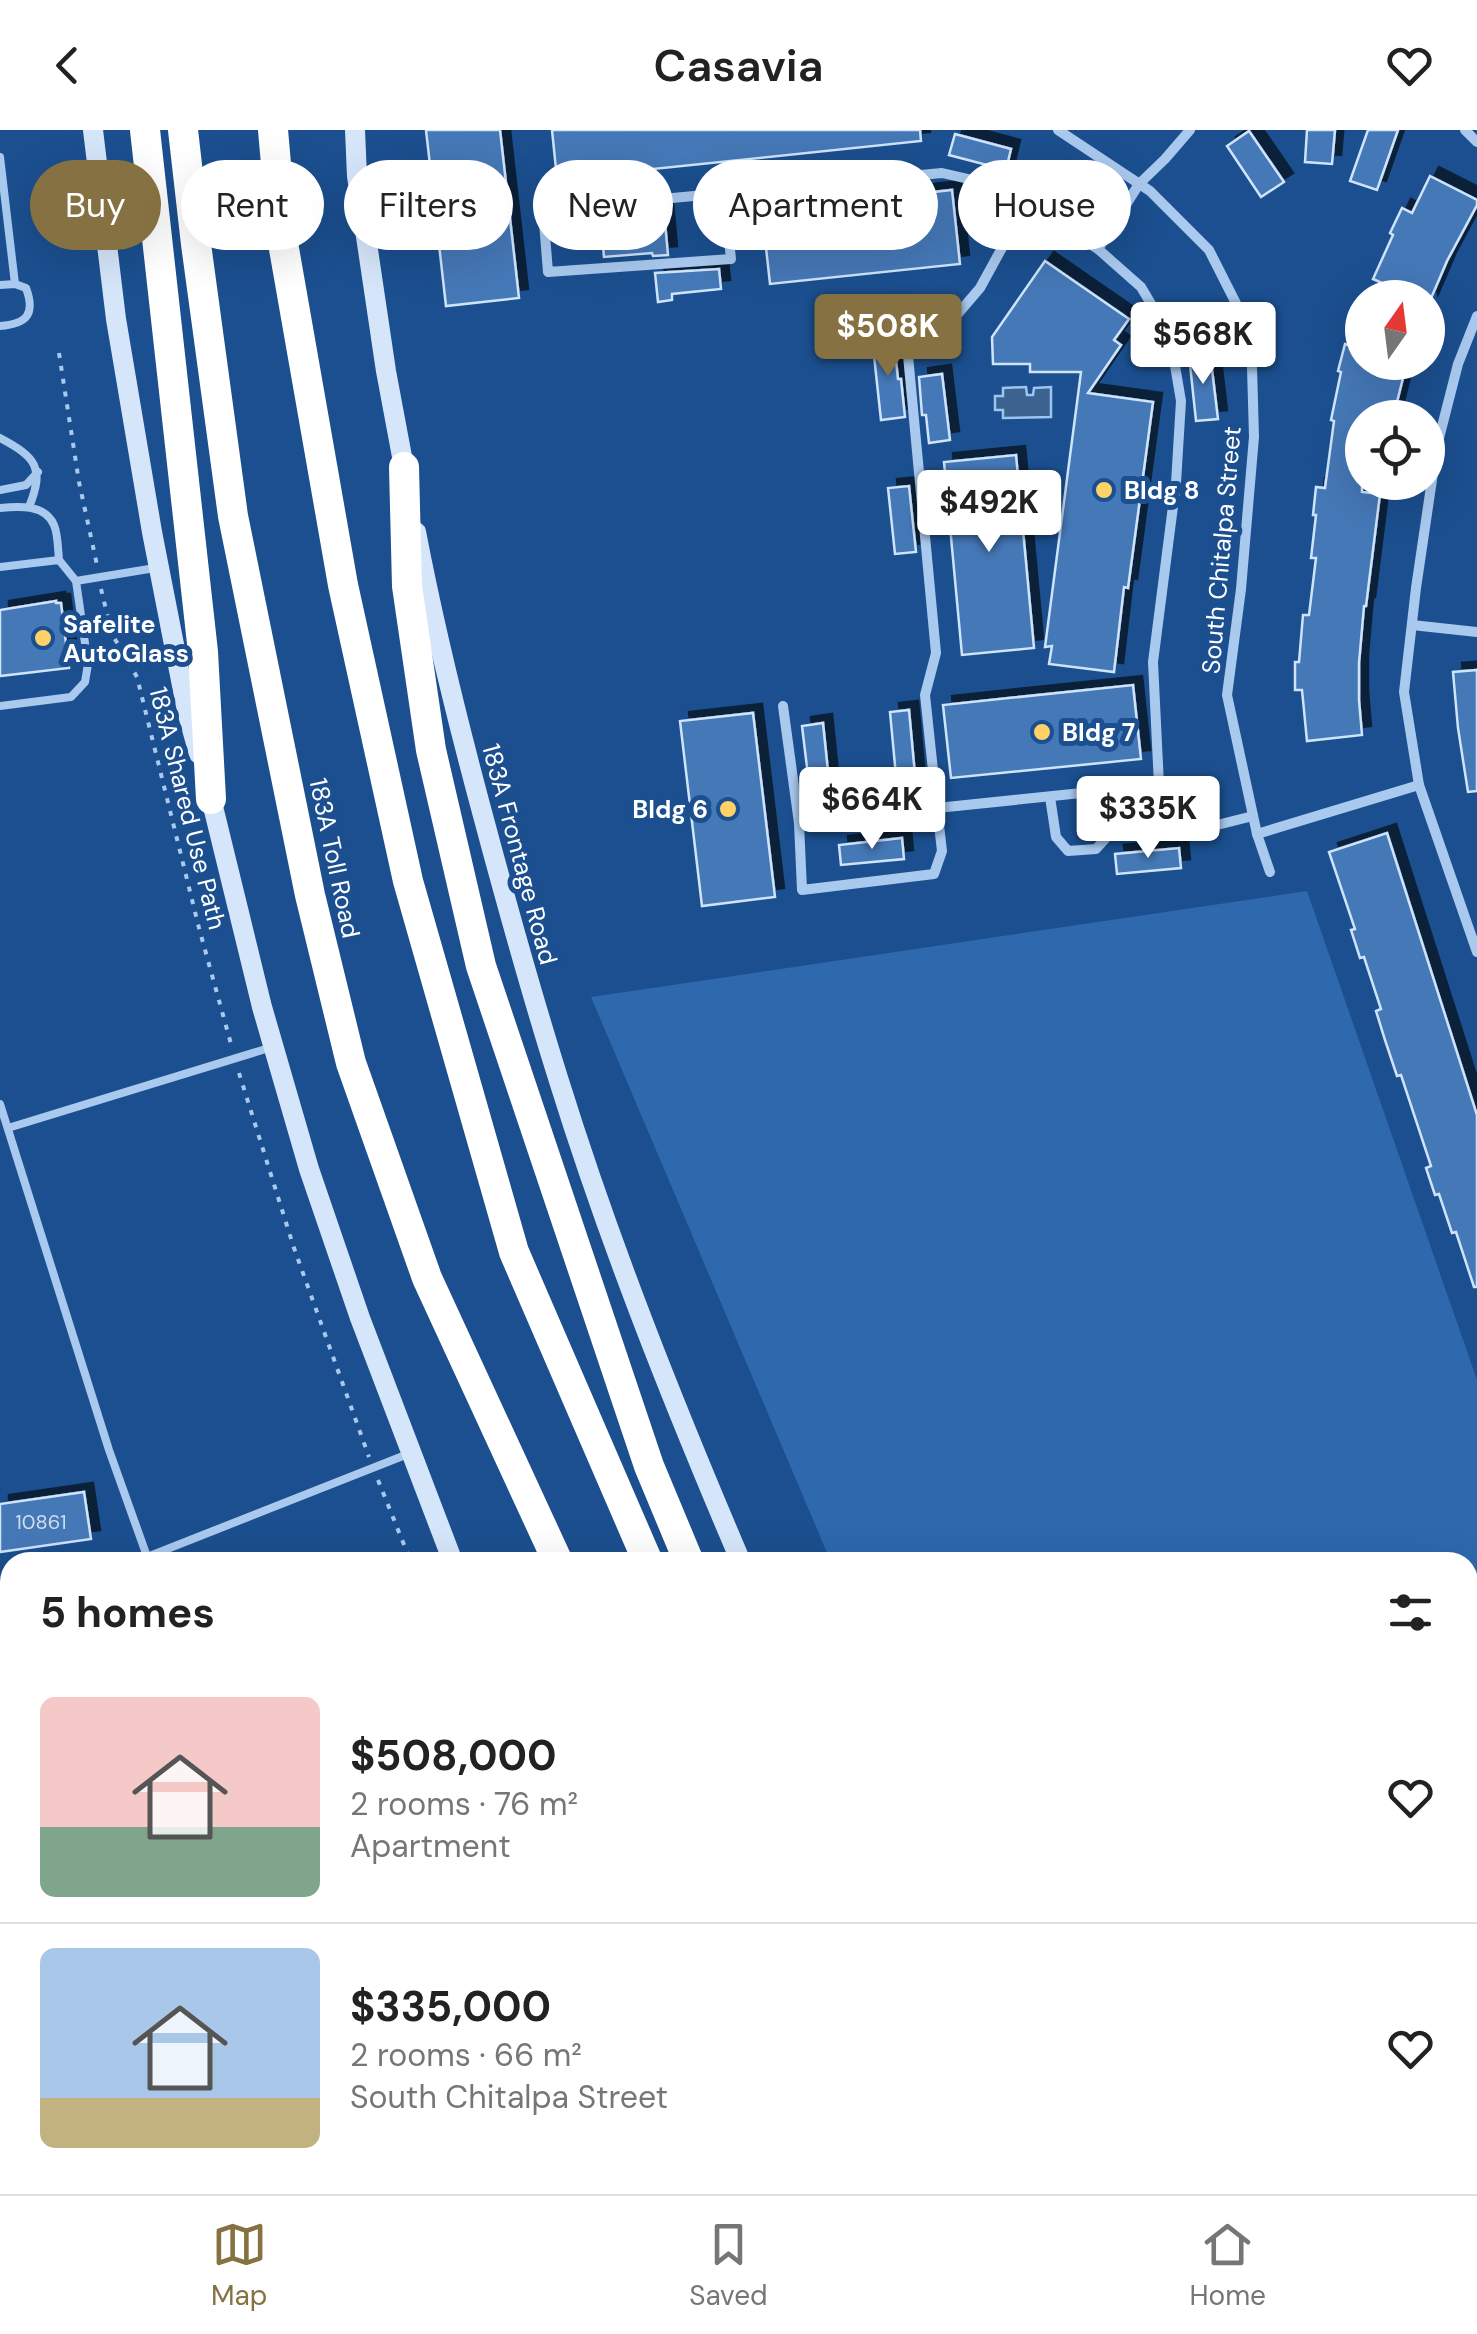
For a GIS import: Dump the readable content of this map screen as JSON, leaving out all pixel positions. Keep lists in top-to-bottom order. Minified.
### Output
{"streets":{"highway":["183A Toll Road"],"main road":["183A Frontage Road"],"street":["South Chitalpa Street"],"path":["183A Shared Use Path"]},"places":["Bldg 8","Safelite AutoGlass","Bldg 7","Bldg 6"],"house_numbers":["10861"],"north":"top","page":{"header":"Casavia","chip":["Buy","Rent","Filters","New","Apartment","House"],"price":["$508K","$568K","$492K","$664K","$335K"],"heading":"5 homes","list":[{"name":"$508,000","note":"2 rooms · 76 m² · Apartment"},{"name":"$335,000","note":"2 rooms · 66 m² · South Chitalpa Street"}],"tabs":["Map","Saved","Home"]}}
